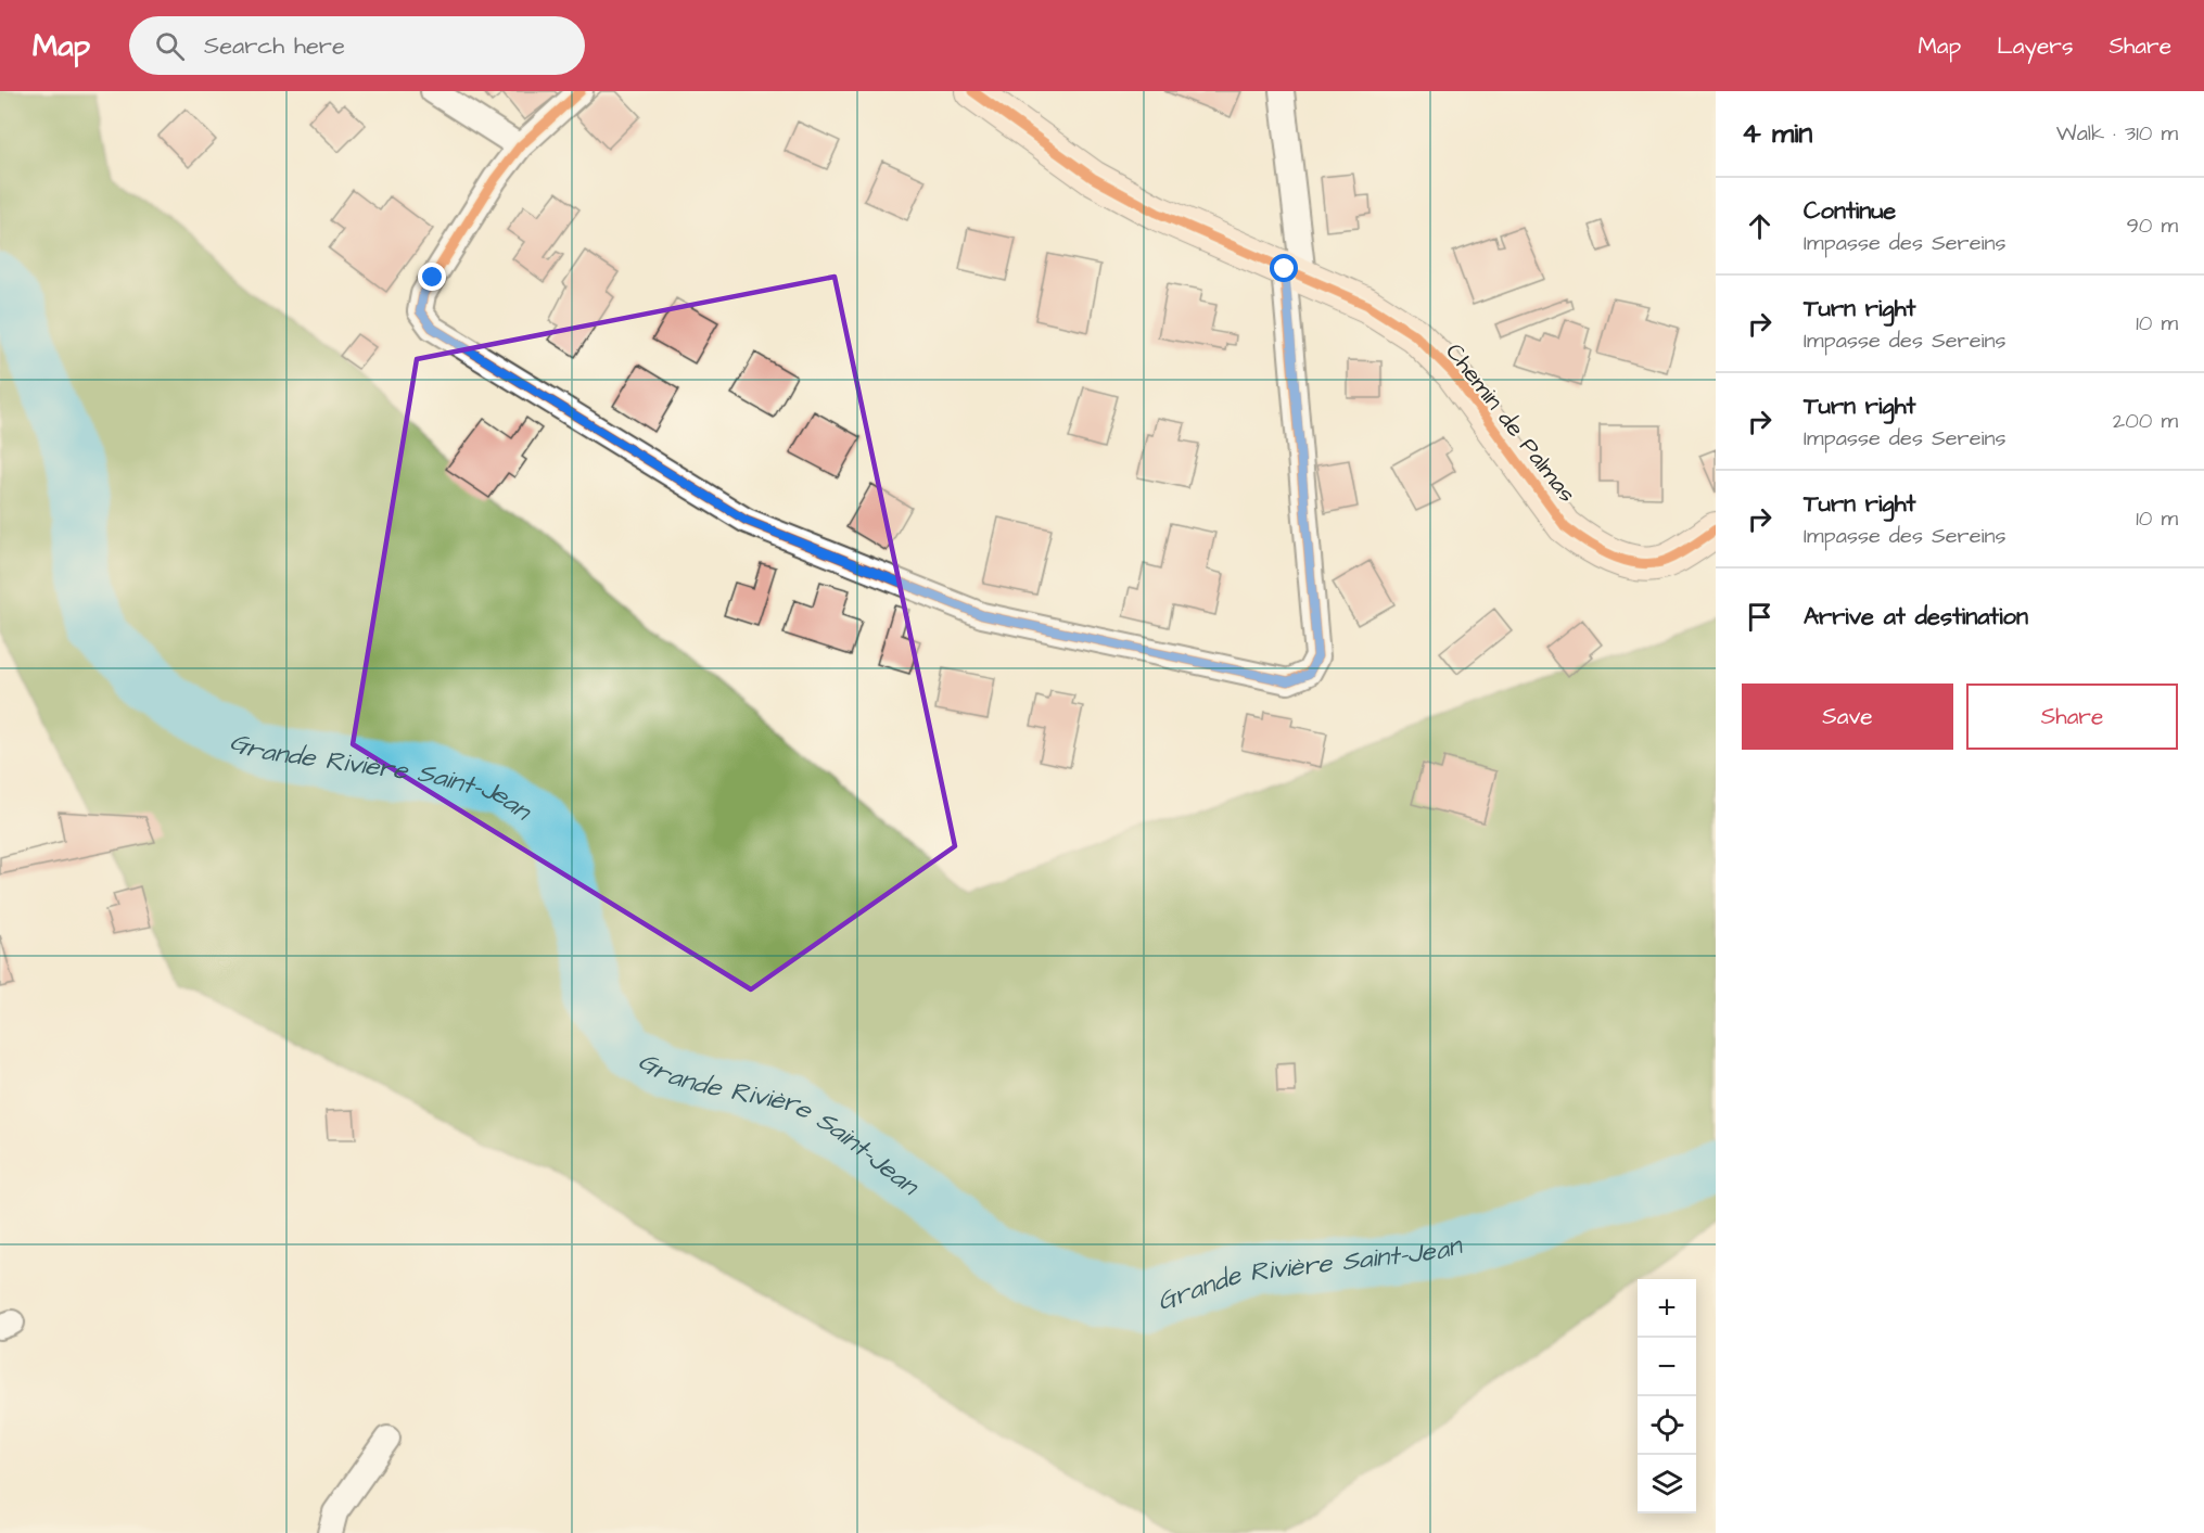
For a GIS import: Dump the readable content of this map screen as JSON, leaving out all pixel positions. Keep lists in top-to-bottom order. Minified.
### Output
{"streets":{"street":["Chemin de Palmas"]},"water":["Grande Rivière Saint-Jean"],"page":{"header":"Map","search":"Search here","nav":["Map","Layers","Share"],"heading":["4 min","Walk · 310 m"],"list":[["Continue","Impasse des Sereins","90 m"],["Turn right","Impasse des Sereins","10 m"],["Turn right","Impasse des Sereins","200 m"],["Turn right","Impasse des Sereins","10 m"],"Arrive at destination"],"buttons":["Save","Share"],"map_buttons":["+","−"]}}
